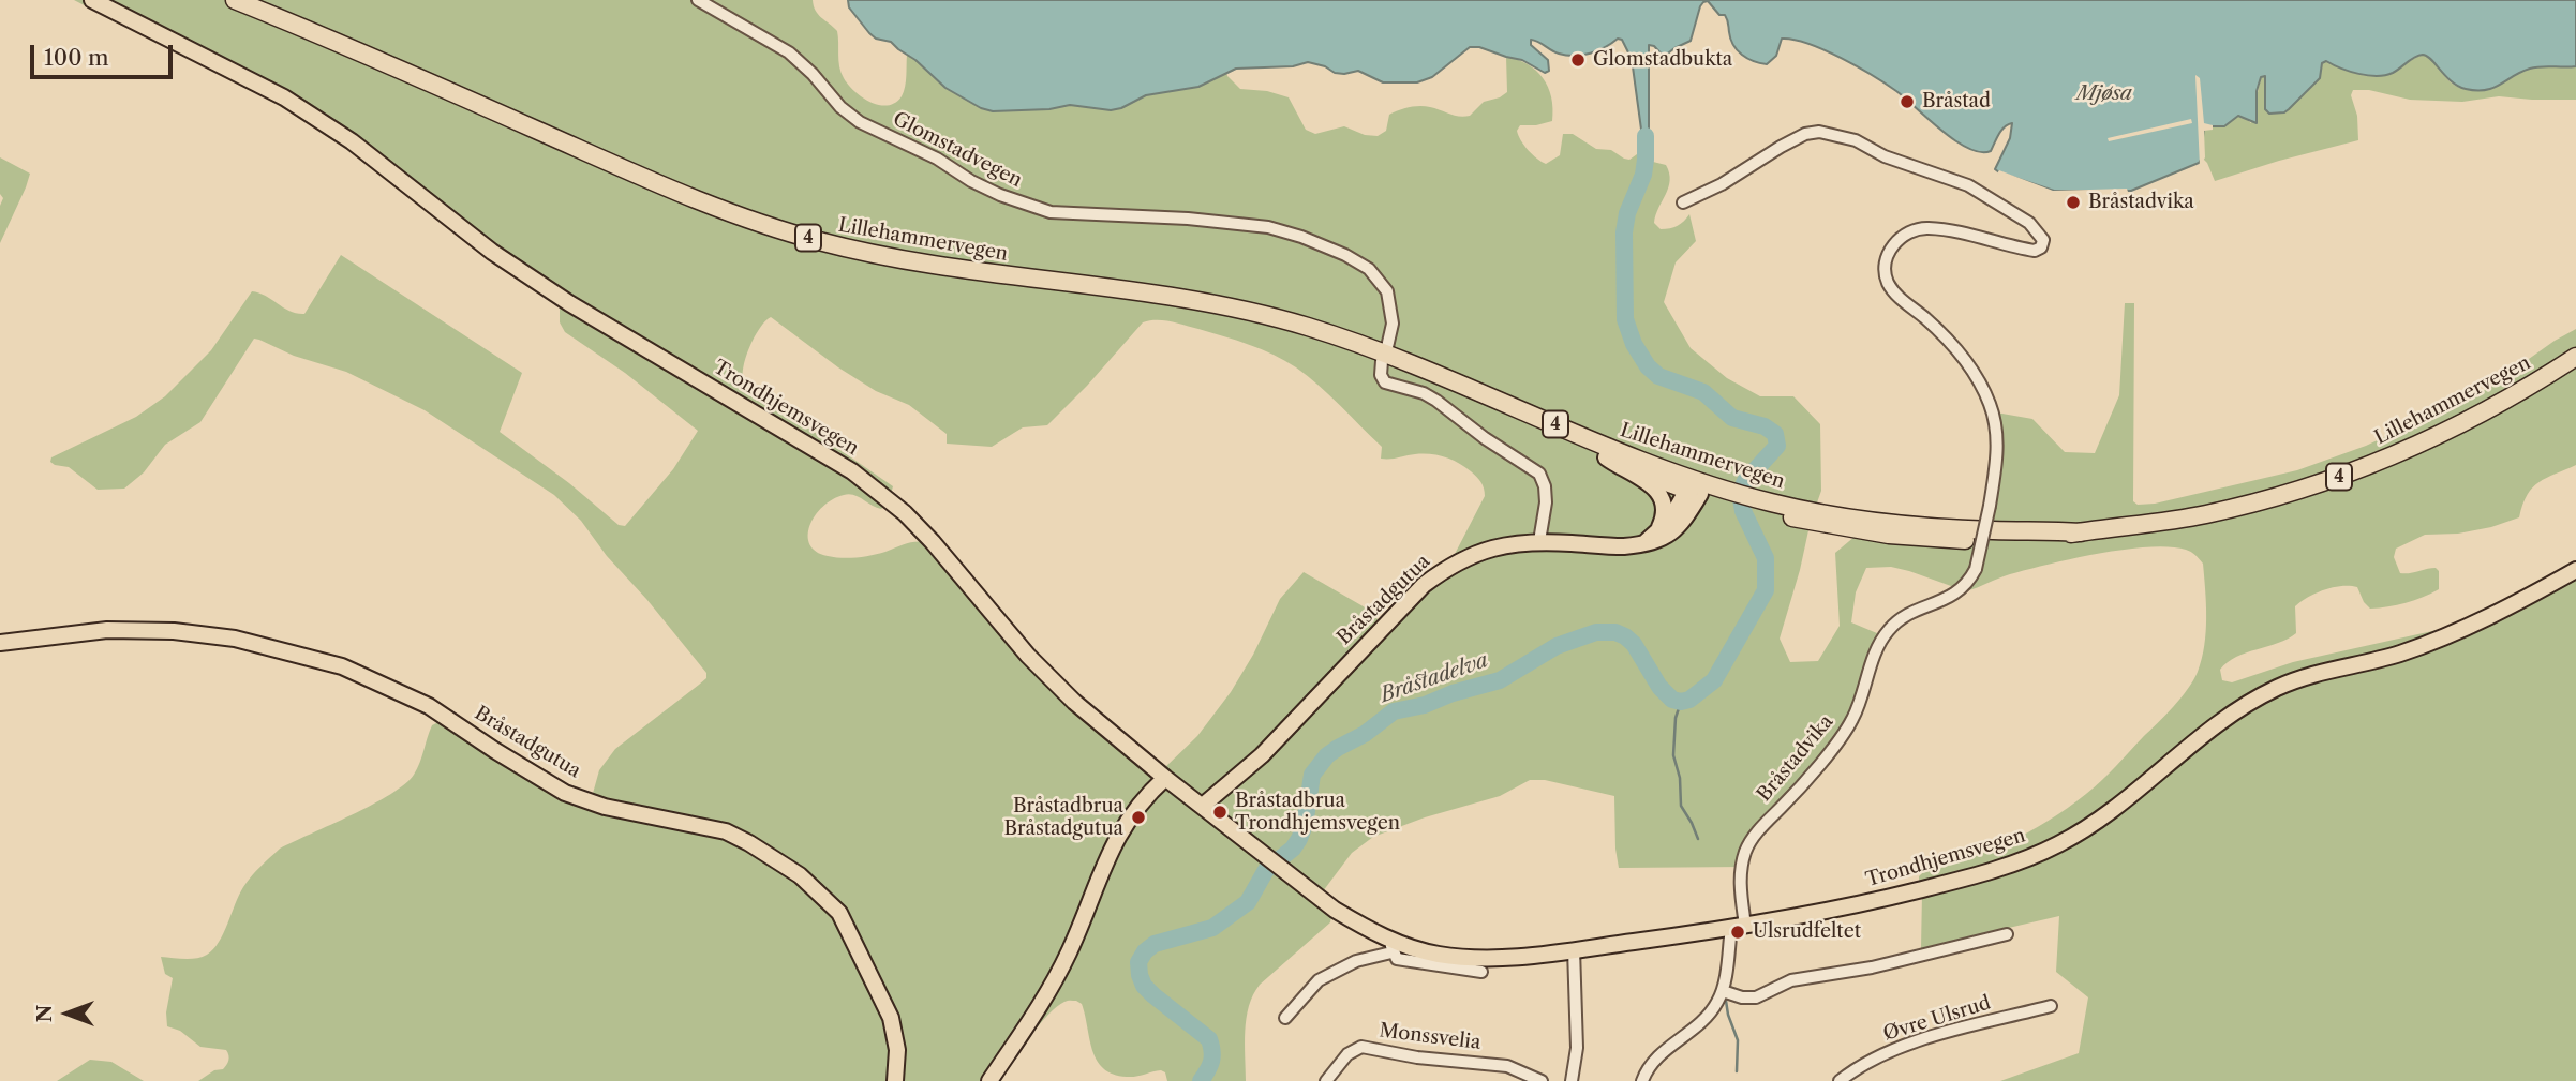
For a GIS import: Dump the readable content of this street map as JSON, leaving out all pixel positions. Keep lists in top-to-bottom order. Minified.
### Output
{"streets":{"highway":["4","Lillehammervegen"],"main road":["Trondhjemsvegen","Bråstadgutua"],"street":["Glomstadvegen","Bråstadvika","Øvre Ulsrud","Monssvelia"]},"crossings":[["Lillehammervegen","Bråstadgutua"],["Trondhjemsvegen","Bråstadgutua"],["Trondhjemsvegen","Bråstadvika"]],"water":["Mjøsa","Bråstadelva"],"places":["Glomstadbukta","Bråstad","Bråstadvika","Bråstadbrua Trondhjemsvegen","Bråstadbrua Bråstadgutua","Ulsrudfeltet"],"scale_bar":"100 m","north":"left"}
